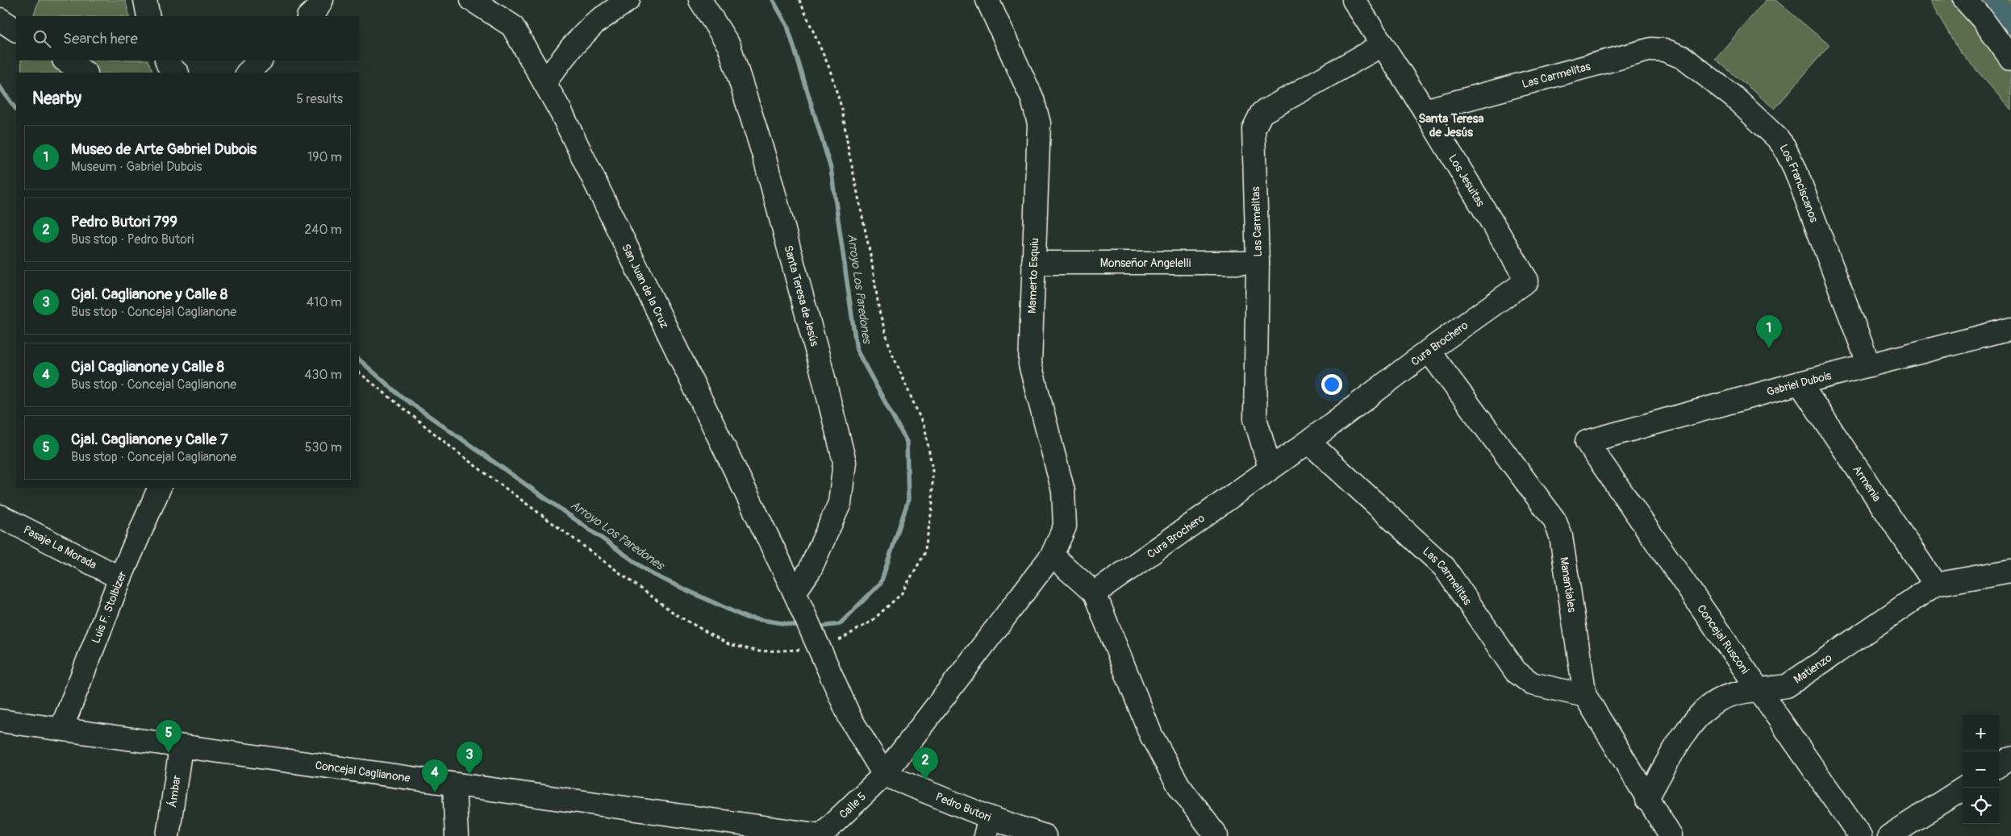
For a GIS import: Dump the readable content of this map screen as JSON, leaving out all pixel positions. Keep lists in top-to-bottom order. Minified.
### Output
{"streets":{"street":["Las Carmelitas","Los Jesuitas","Los Franciscanos","Monseñor Angelelli","Mamerto Esquiu","San Juan de la Cruz","Santa Teresa de Jesús","Cura Brochero","Gabriel Dubois","Armenia","Pasaje La Morada","Manantiales","Luis F. Stolbizer","Concejal Rusconi","Matienzo","Concejal Caglianone","Ámbar","Calle 5","Pedro Butori"]},"crossings":[["Las Carmelitas","Los Jesuitas"],["Las Carmelitas","Los Franciscanos"],["Las Carmelitas","Monseñor Angelelli"],["Las Carmelitas","Cura Brochero"],["Las Carmelitas","Manantiales"],["Los Jesuitas","Cura Brochero"],["Los Franciscanos","Gabriel Dubois"],["Monseñor Angelelli","Mamerto Esquiu"],["San Juan de la Cruz","Santa Teresa de Jesús"],["San Juan de la Cruz","Calle 5"],["San Juan de la Cruz","Pedro Butori"],["Cura Brochero","Manantiales"],["Gabriel Dubois","Armenia"],["Gabriel Dubois","Concejal Rusconi"],["Armenia","Matienzo"],["Pasaje La Morada","Luis F. Stolbizer"],["Manantiales","Matienzo"],["Luis F. Stolbizer","Concejal Caglianone"],["Concejal Rusconi","Matienzo"],["Concejal Caglianone","Ámbar"],["Concejal Caglianone","Calle 5"],["Calle 5","Pedro Butori"]],"districts":["Santa Teresa de Jesús"],"water":["Arroyo Los Paredones"],"page":{"search":"Search here","heading":["Nearby","5 results"],"list":[{"mark":"1","name":"Museo de Arte Gabriel Dubois","note":"Museum · Gabriel Dubois","value":"190 m"},{"mark":"2","name":"Pedro Butori 799","note":"Bus stop · Pedro Butori","value":"240 m"},{"mark":"3","name":"Cjal. Caglianone y Calle 8","note":"Bus stop · Concejal Caglianone","value":"410 m"},{"mark":"4","name":"Cjal Caglianone y Calle 8","note":"Bus stop · Concejal Caglianone","value":"430 m"},{"mark":"5","name":"Cjal. Caglianone y Calle 7","note":"Bus stop · Concejal Caglianone","value":"530 m"}],"pins":["1","5","3","2","4"],"map_buttons":["+","−"]}}
